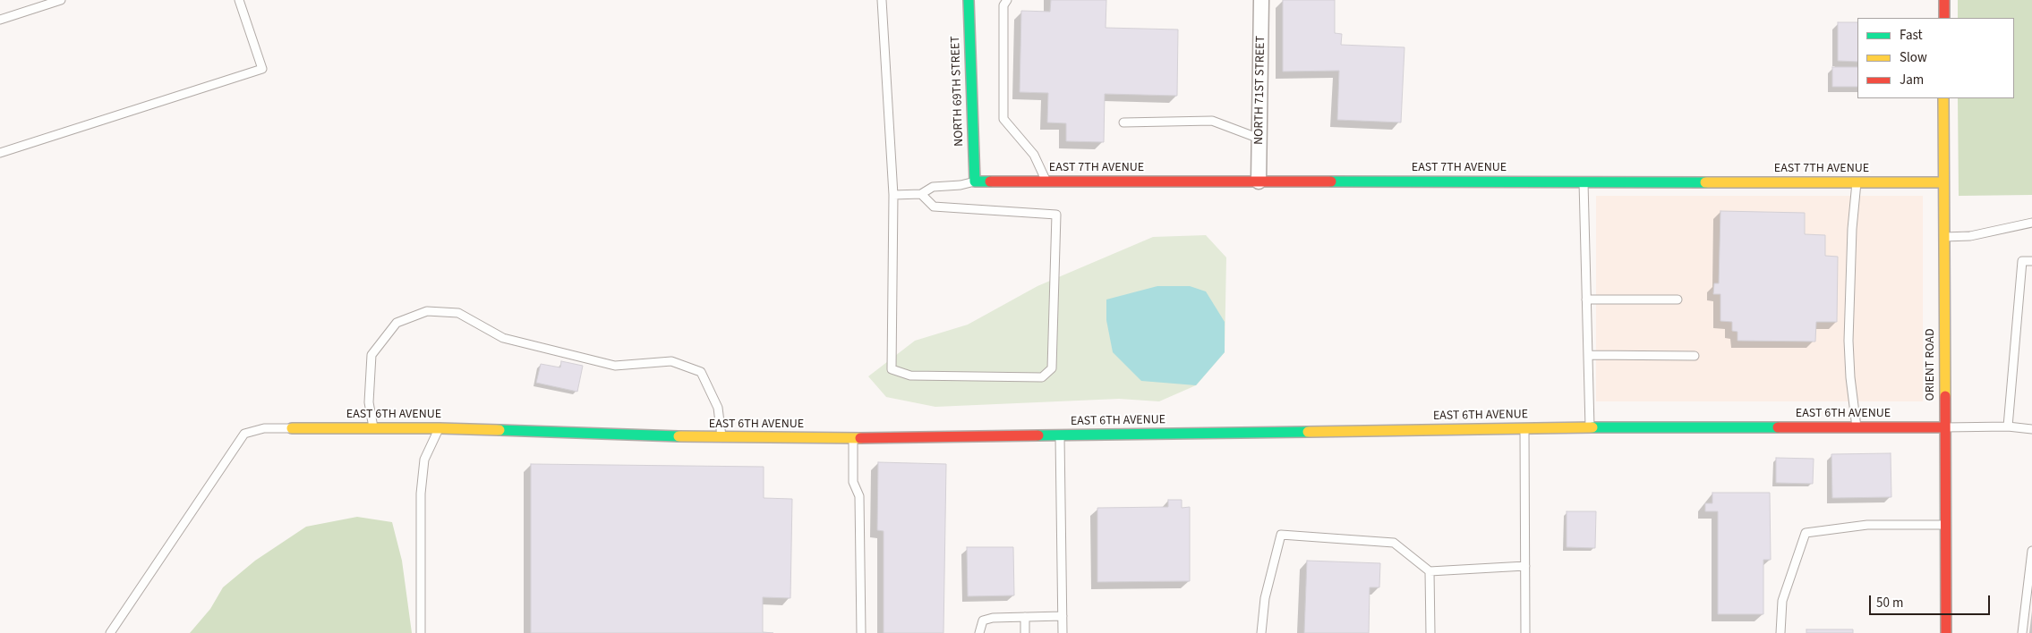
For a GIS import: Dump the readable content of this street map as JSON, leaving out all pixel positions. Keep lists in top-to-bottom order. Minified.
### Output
{"streets":{"street":["NORTH 71ST STREET","NORTH 69TH STREET","EAST 7TH AVENUE","ORIENT ROAD","EAST 6TH AVENUE"]},"crossings":[["NORTH 71ST STREET","EAST 7TH AVENUE"],["NORTH 69TH STREET","EAST 7TH AVENUE"],["EAST 7TH AVENUE","ORIENT ROAD"],["ORIENT ROAD","EAST 6TH AVENUE"]],"legend":["Fast","Slow","Jam"],"scale_bar":"50 m"}
